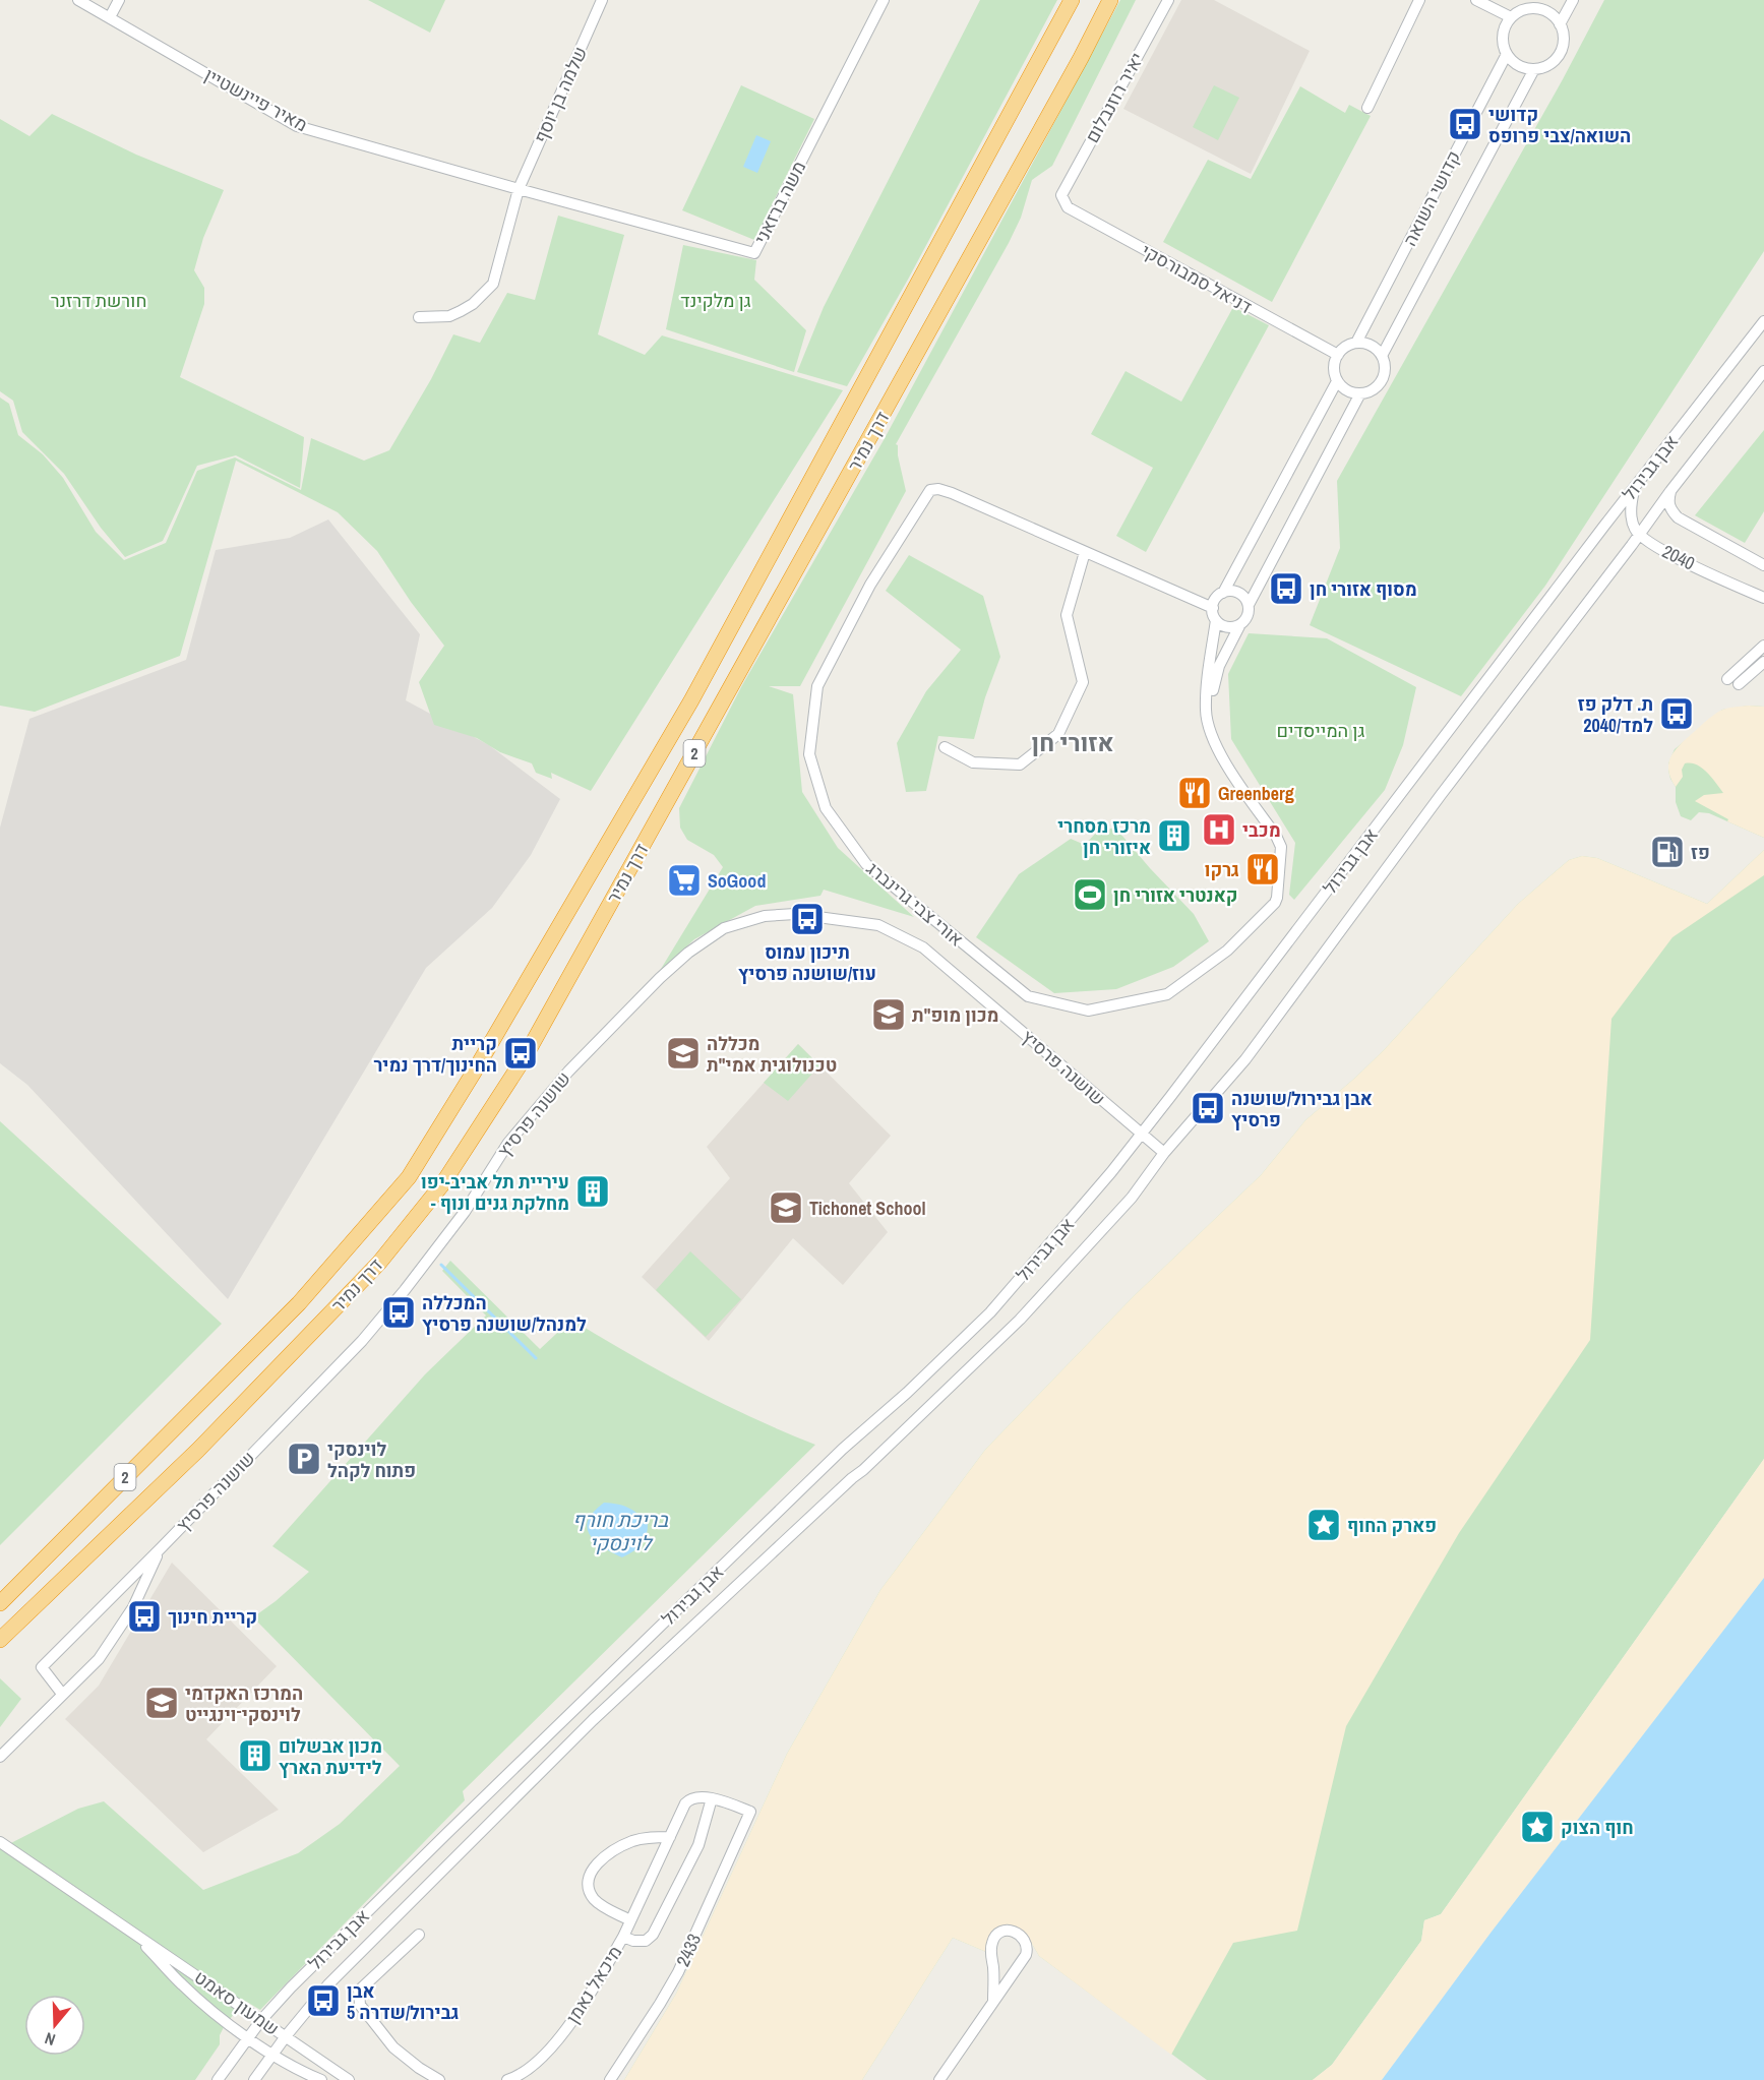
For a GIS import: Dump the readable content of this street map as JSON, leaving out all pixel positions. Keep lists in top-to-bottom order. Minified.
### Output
{"streets":{"highway":["דרך נמיר","2"],"street":["שלמה בן יוסף","יאיר רוזנבלום","מאיר פיינשטיין","קדושי השואה","משה ברזאני","דניאל סמבורסקי","אבן גבירול","2040","אורי צבי גרינברג","שושנה פרסיץ","2433","מיכאל נאמן","שמעון סאמט"]},"crossings":[["שלמה בן יוסף","מאיר פיינשטיין"],["שלמה בן יוסף","משה ברזאני"],["יאיר רוזנבלום","דניאל סמבורסקי"],["מאיר פיינשטיין","משה ברזאני"],["קדושי השואה","דניאל סמבורסקי"],["אבן גבירול","2040"],["אבן גבירול","שושנה פרסיץ"],["אבן גבירול","שמעון סאמט"],["2433","מיכאל נאמן"]],"districts":["אזורי חן"],"water":["בריכת חורף לוינסקי"],"parks":["חורשת דרזנר","גן מלקינד","גן המייסדים"],"places":{"bus stop":["קדושי השואה/צבי פרופס","מסוף אזורי חן","ת. דלק פז למד/2040","תיכון עמוס עוז/שושנה פרסיץ","קריית החינוך/דרך נמיר","אבן גבירול/שושנה פרסיץ","המכללה למנהל/שושנה פרסיץ","קריית חינוך","אבן גבירול/שדרה 5"],"restaurant":["Greenberg","גרקו"],"hospital":["מכבי"],"building":["מרכז מסחרי איזורי חן","עיריית תל אביב-יפו - מחלקת גנים ונוף","מכון אבשלום לידיעת הארץ"],"fuel station":["פז"],"supermarket":["SoGood"],"sports":["קאנטרי אזורי חן"],"school or university":["מכון מופ\"ת","מכללה טכנולוגית אמי\"ת","Tichonet School","המרכז האקדמי לוינסקי־וינגייט"],"parking":["לוינסקי פתוח לקהל"],"place":["פארק החוף","חוף הצוק"]},"north":"bottom"}
